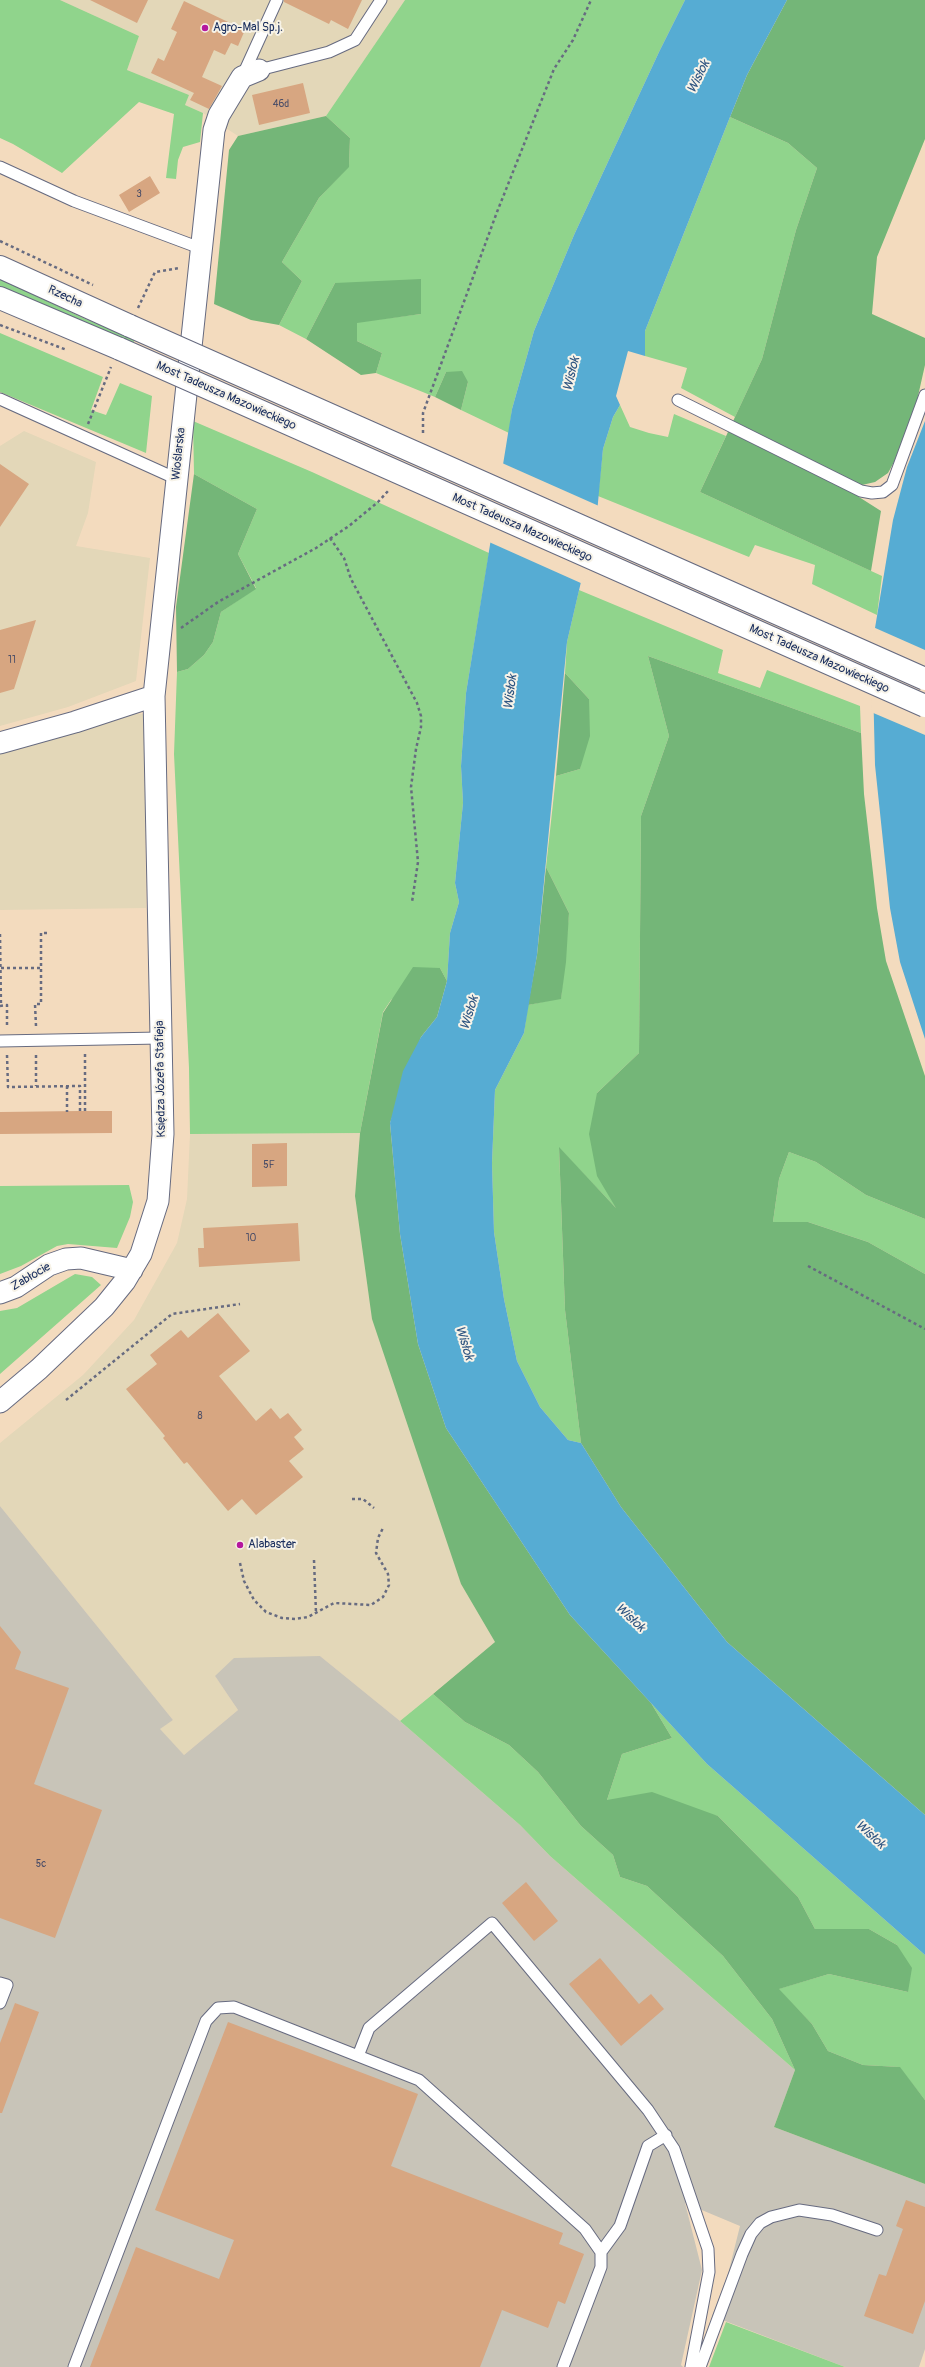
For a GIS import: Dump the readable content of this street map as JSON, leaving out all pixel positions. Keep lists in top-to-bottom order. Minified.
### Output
{"streets":{"main road":["Rzecha","Most Tadeusza Mazowieckiego"],"street":["Wioślarska","Księdza Józefa Stafieja","Zabłocie"]},"crossings":[["Rzecha","Most Tadeusza Mazowieckiego"],["Wioślarska","Księdza Józefa Stafieja"],["Księdza Józefa Stafieja","Zabłocie"]],"water":["Wisłok"],"places":["Agro-Mal Sp.j.","Alabaster"],"house_numbers":["46d","3","11","5F","10","8","5c"]}
